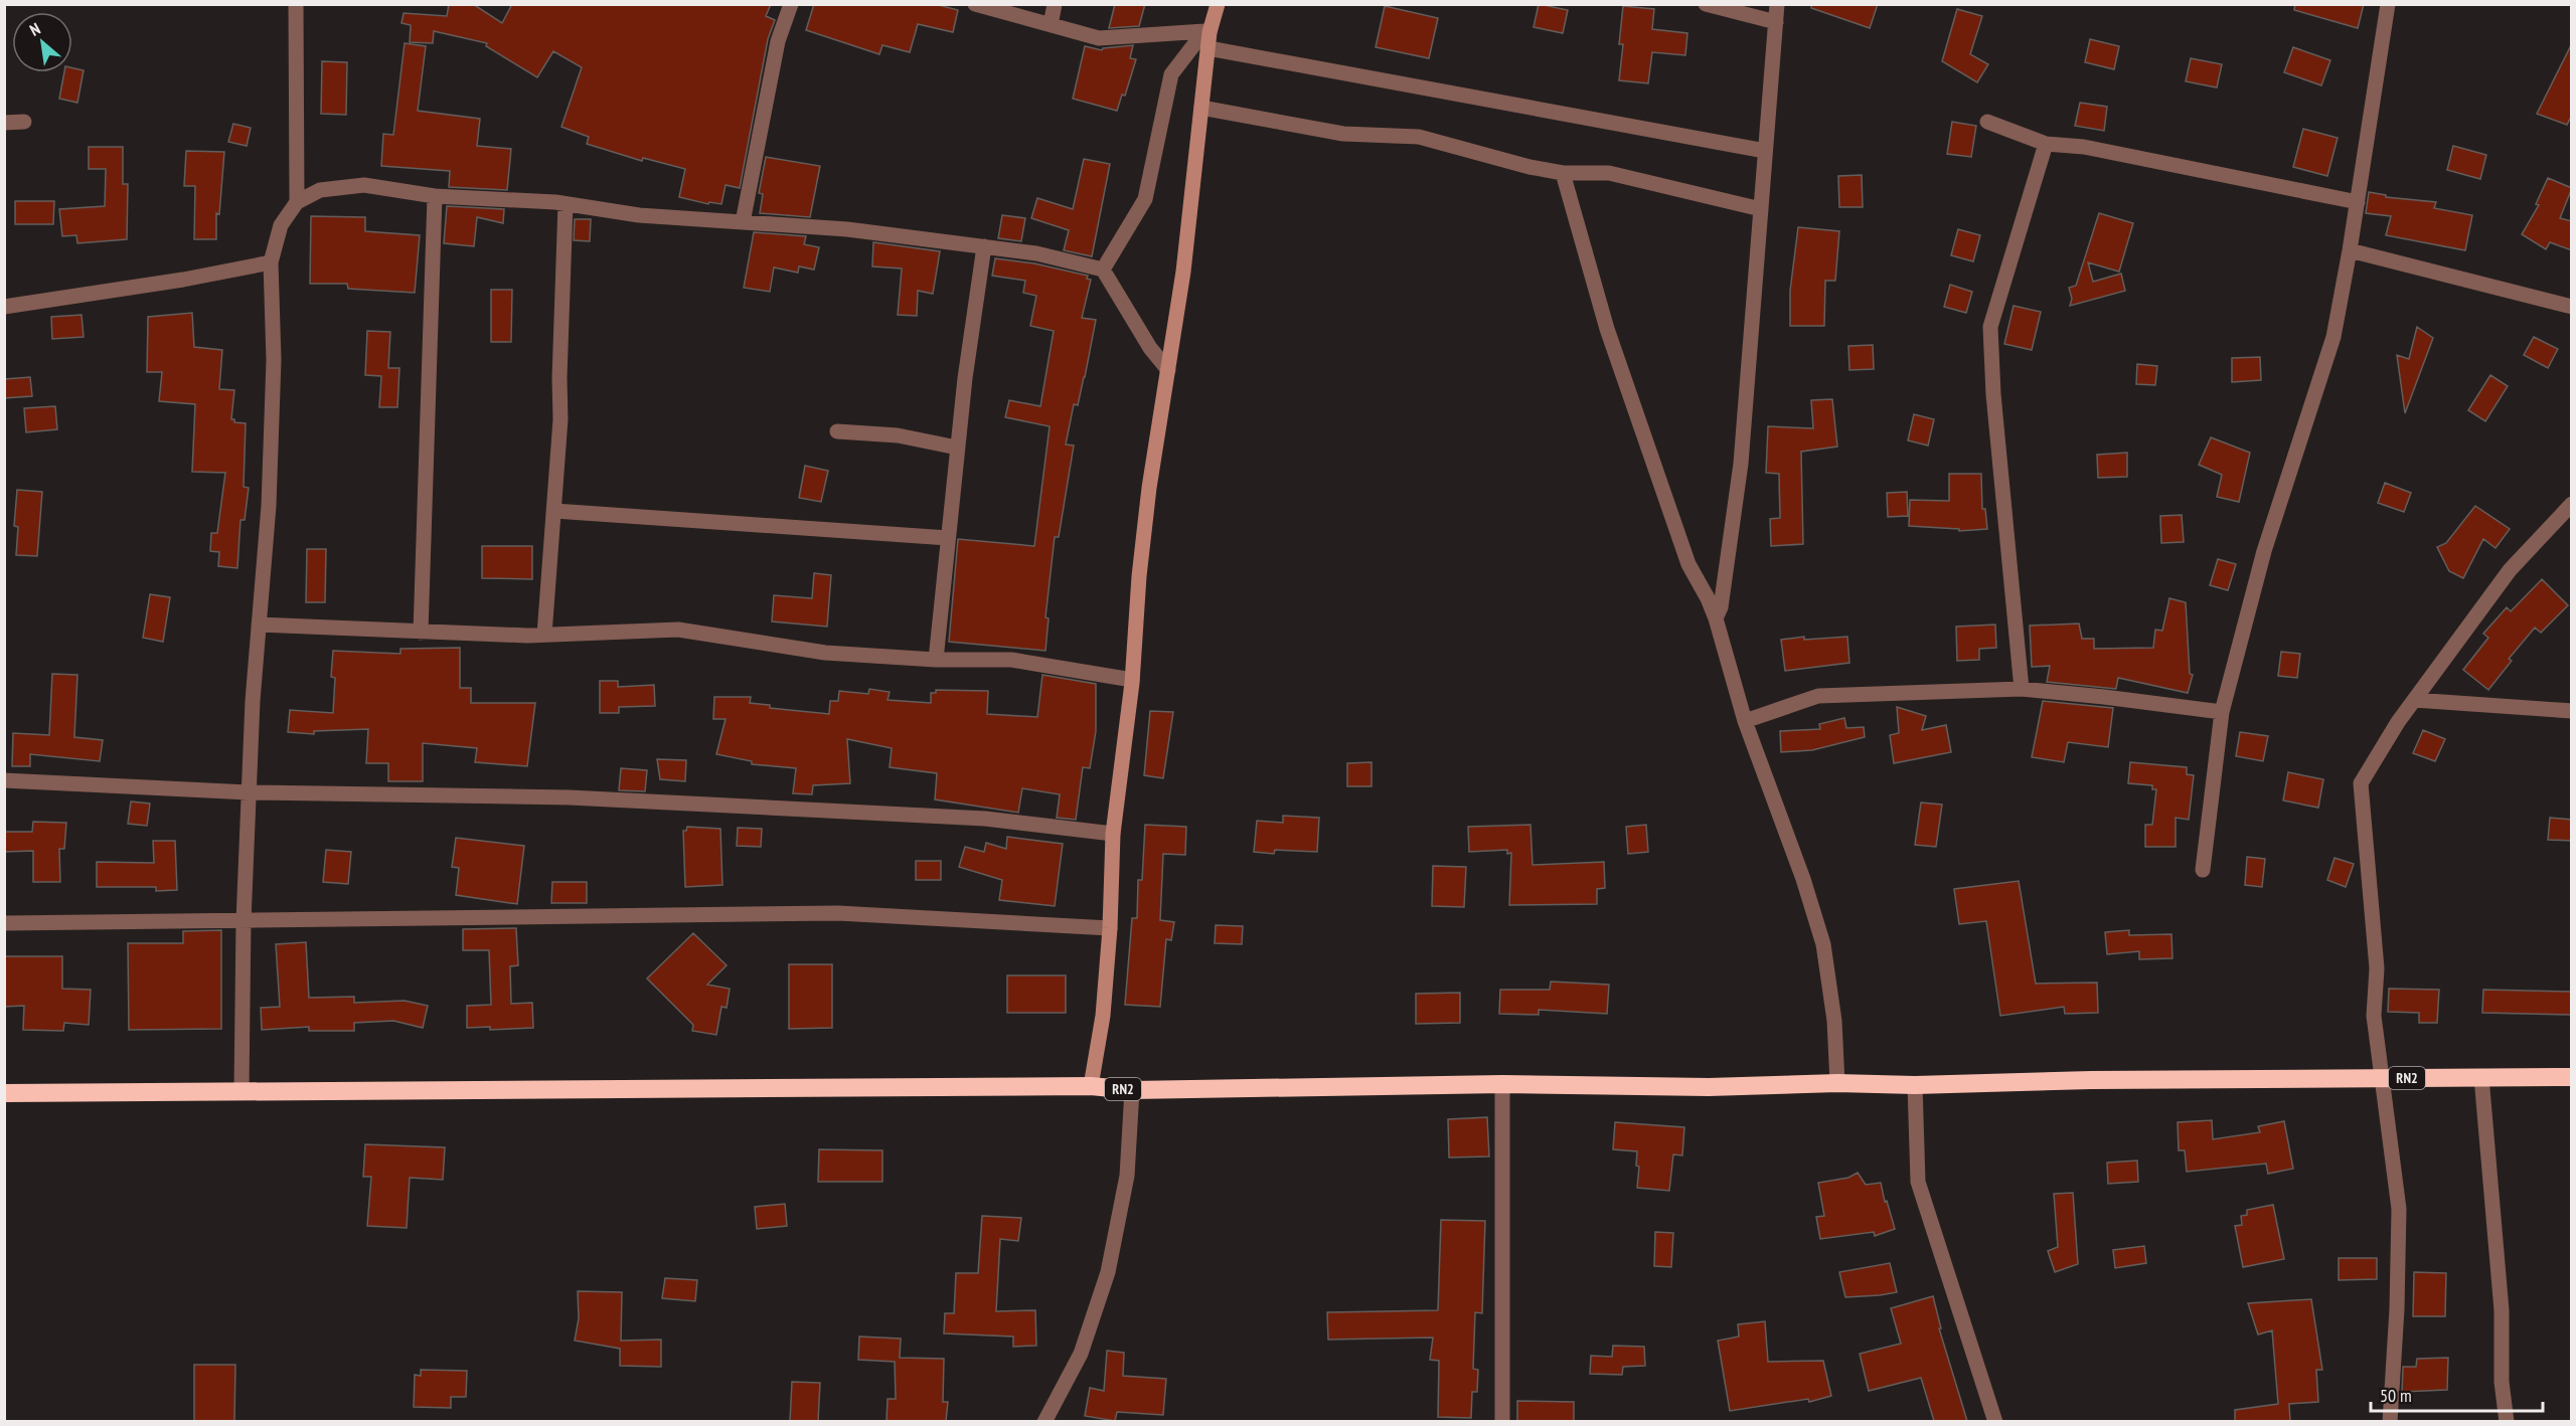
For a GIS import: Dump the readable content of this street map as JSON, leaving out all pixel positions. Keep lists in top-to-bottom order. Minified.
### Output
{"streets":{"highway":["RN2"]},"scale_bar":"50 m","north":"top left"}
